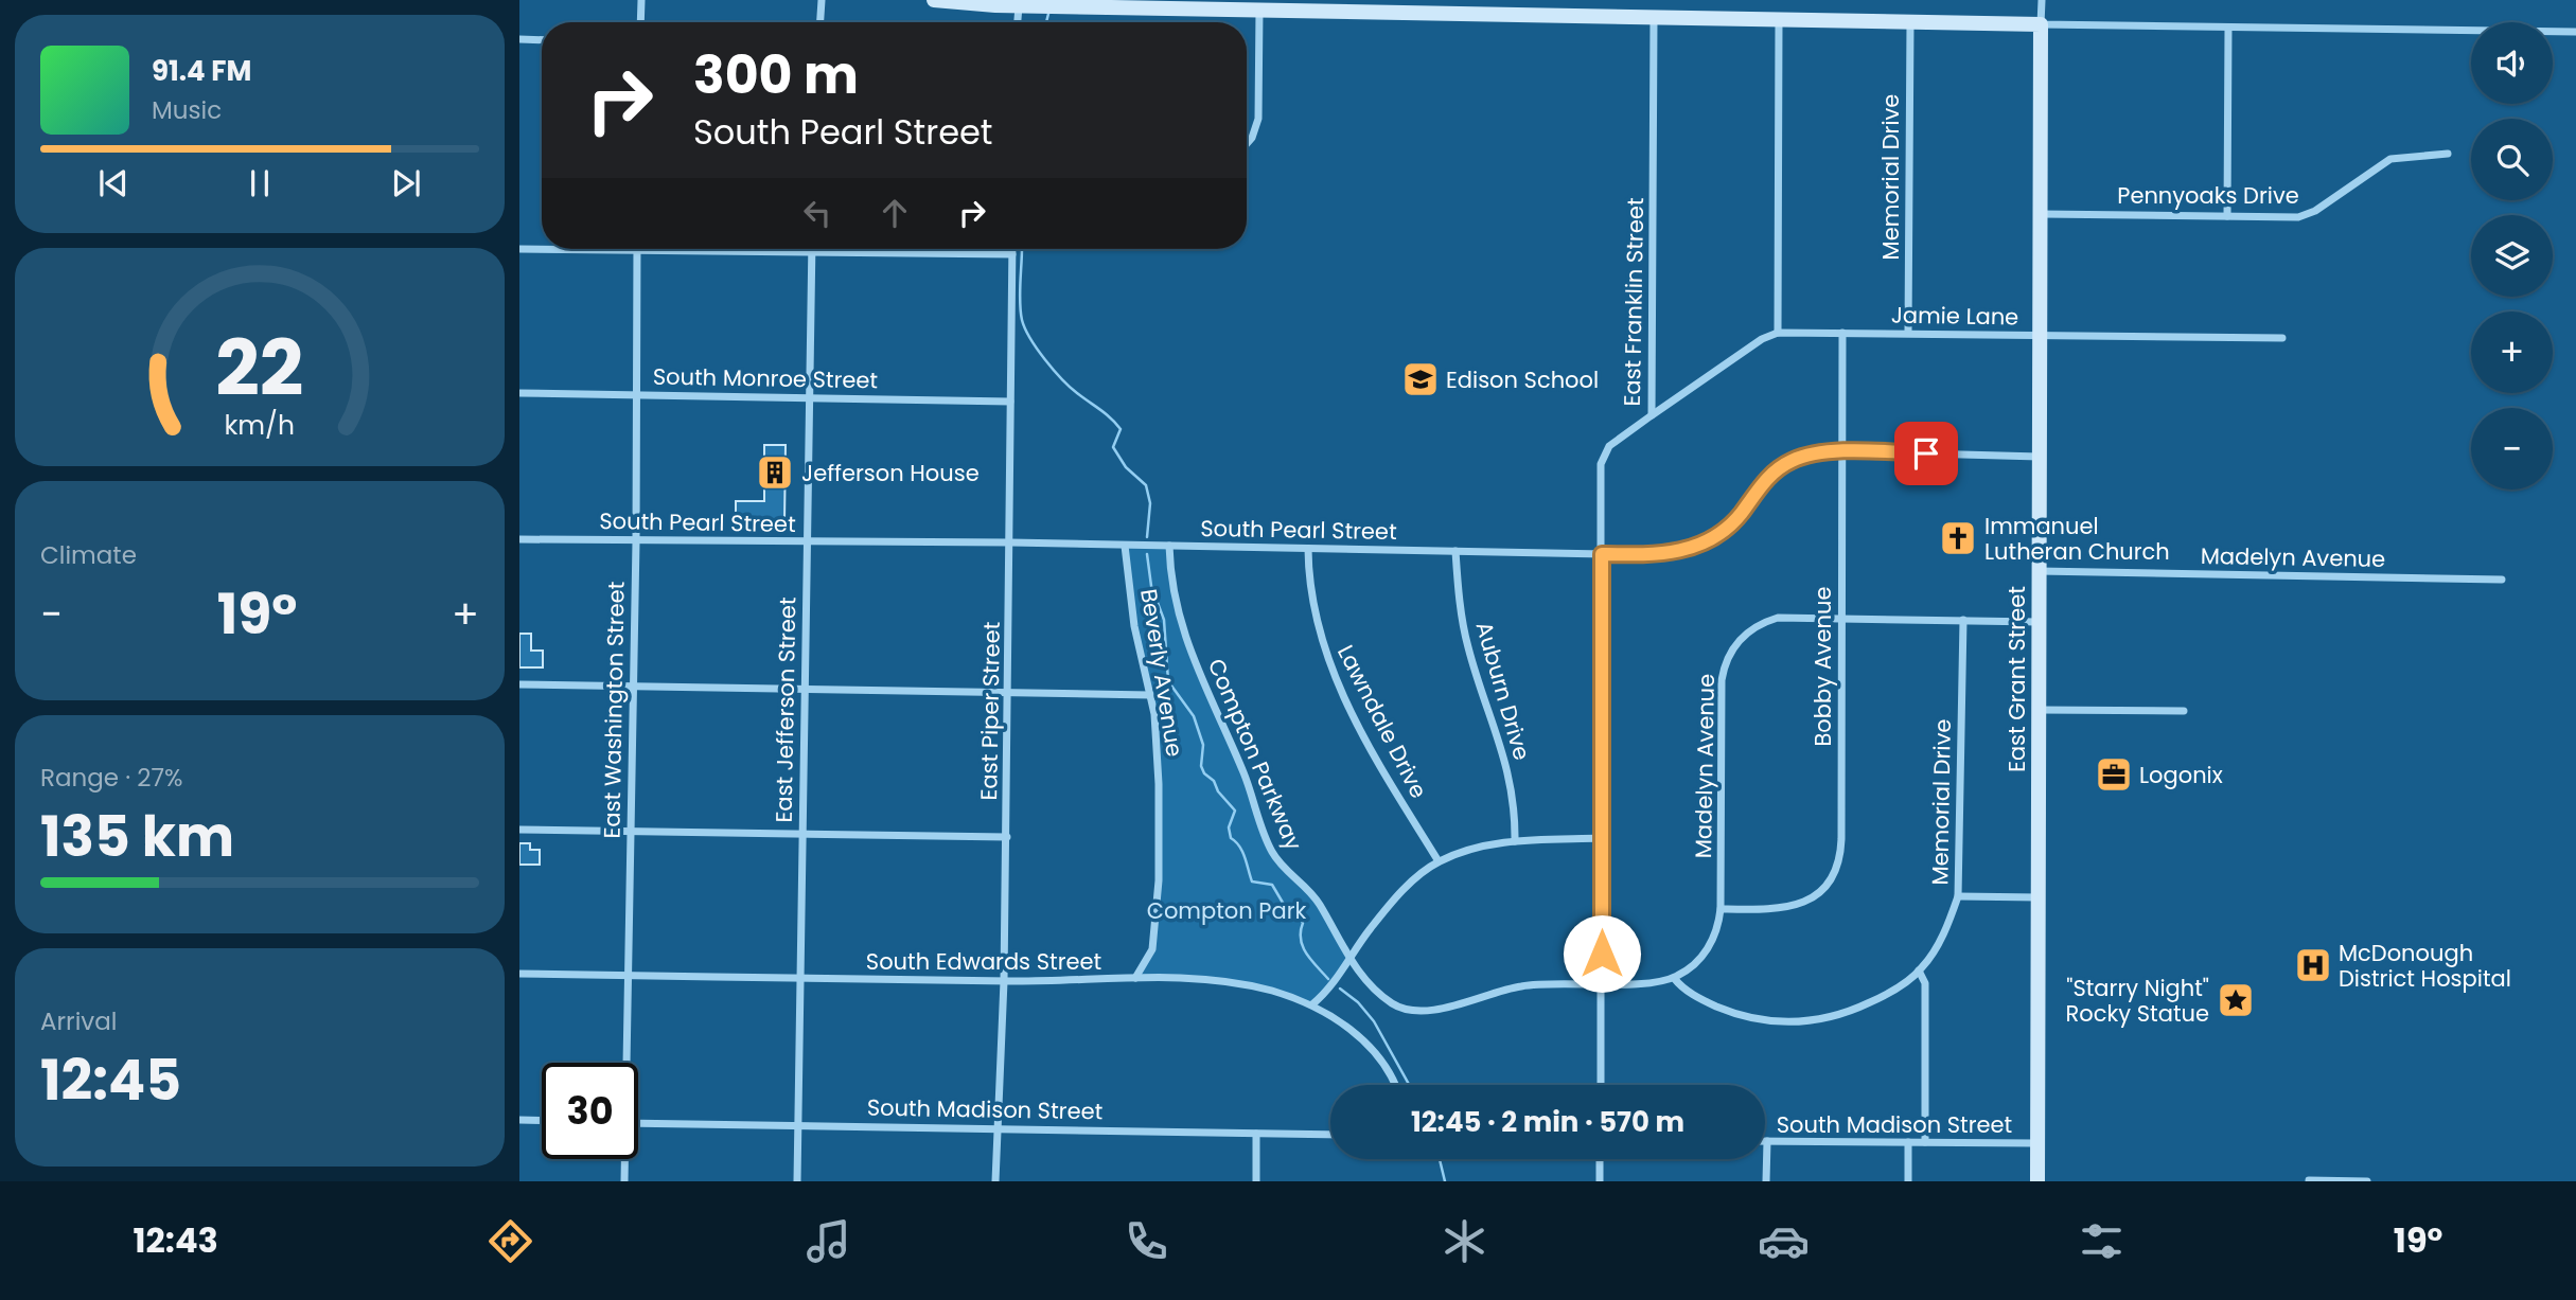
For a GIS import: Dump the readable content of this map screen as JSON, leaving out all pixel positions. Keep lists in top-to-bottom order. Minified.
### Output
{"streets":{"main road":["East Grant Street"],"street":["Memorial Drive","Pennyoaks Drive","East Franklin Street","Jamie Lane","South Monroe Street","South Pearl Street","Madelyn Avenue","Bobby Avenue","Beverly Avenue","Auburn Drive","East Washington Street","East Jefferson Street","East Piper Street","Lawndale Drive","Compton Parkway","South Edwards Street","South Madison Street"]},"crossings":[["Memorial Drive","Jamie Lane"],["Memorial Drive","Madelyn Avenue"],["Pennyoaks Drive","East Grant Street"],["East Franklin Street","Jamie Lane"],["East Franklin Street","South Pearl Street"],["Jamie Lane","Bobby Avenue"],["Jamie Lane","East Grant Street"],["South Monroe Street","East Washington Street"],["South Monroe Street","East Jefferson Street"],["South Monroe Street","East Piper Street"],["South Pearl Street","Bobby Avenue"],["South Pearl Street","Beverly Avenue"],["South Pearl Street","East Grant Street"],["South Pearl Street","Auburn Drive"],["South Pearl Street","East Washington Street"],["South Pearl Street","East Jefferson Street"],["South Pearl Street","East Piper Street"],["South Pearl Street","Lawndale Drive"],["South Pearl Street","Compton Parkway"],["Madelyn Avenue","Bobby Avenue"],["Madelyn Avenue","East Grant Street"],["Beverly Avenue","South Edwards Street"],["East Grant Street","South Madison Street"],["East Washington Street","South Edwards Street"],["East Jefferson Street","South Edwards Street"],["East Jefferson Street","South Madison Street"],["East Piper Street","South Edwards Street"],["East Piper Street","South Madison Street"]],"parks":["Compton Park"],"places":{"school or university":["Edison School"],"building":["Jefferson House"],"church":["Immanuel Lutheran Church"],"office":["Logonix"],"hospital":["McDonough District Hospital"],"place":["\"Starry Night\" Rocky Statue"]},"page":{"map_buttons":["+","−"],"turn":["300 m","South Pearl Street"],"song":["91.4 FM","Music"],"tile":["Climate",["Range · 27%","135 km"],["Arrival","12:45"]],"heat":["−","19°","+"],"limit":"30","trip":"12:45 · 2 min · 570 m","tabs":["12:43","19°"],"gauge":["22","km/h"]}}
